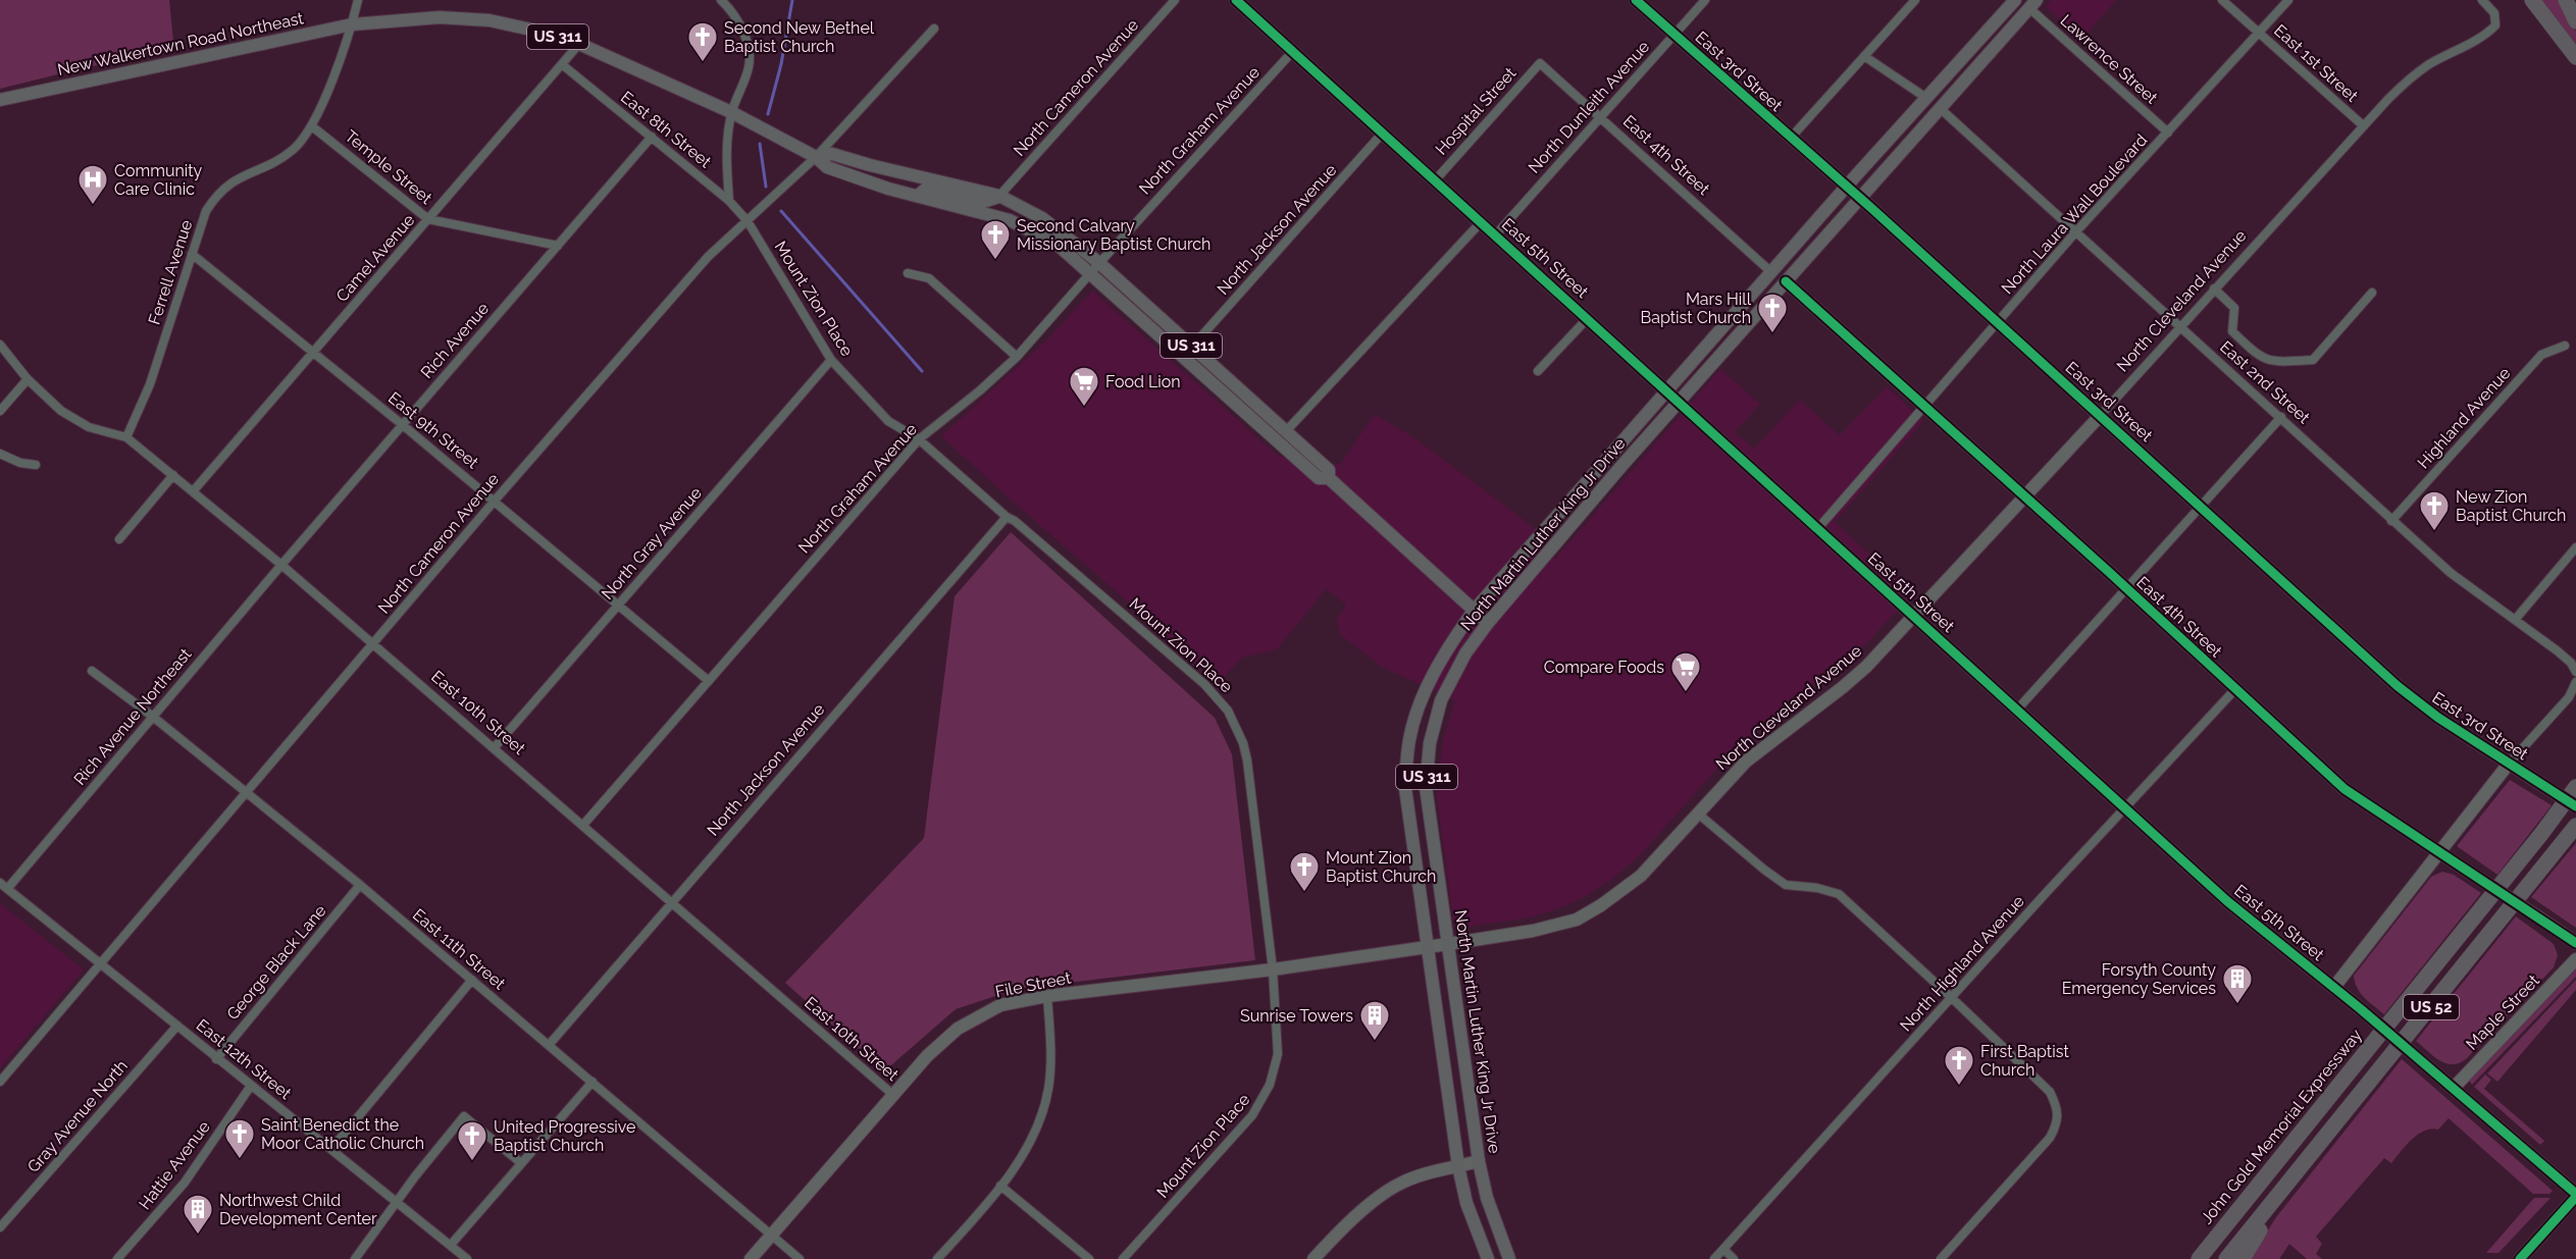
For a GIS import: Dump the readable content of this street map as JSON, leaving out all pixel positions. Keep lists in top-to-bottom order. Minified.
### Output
{"streets":{"highway":["US 52","John Gold Memorial Expressway"],"main road":["US 311","New Walkertown Road Northeast","North Martin Luther King Jr Drive"],"street":["Lawrence Street","East 1st Street","East 3rd Street","North Cameron Avenue","North Dunleith Avenue","Hospital Street","East 8th Street","North Graham Avenue","East 4th Street","Temple Street","North Laura Wall Boulevard","North Jackson Avenue","Camel Avenue","East 5th Street","Ferrell Avenue","Mount Zion Place","North Cleveland Avenue","Rich Avenue","East 2nd Street","Highland Avenue","East 9th Street","North Gray Avenue","East 10th Street","Rich Avenue Northeast","East 11th Street","George Black Lane","North Highland Avenue","File Street","Maple Street","East 12th Street","Gray Avenue North","Hattie Avenue"]},"crossings":[["New Walkertown Road Northeast","North Cameron Avenue"],["New Walkertown Road Northeast","North Graham Avenue"],["New Walkertown Road Northeast","North Jackson Avenue"],["New Walkertown Road Northeast","Camel Avenue"],["New Walkertown Road Northeast","Ferrell Avenue"],["New Walkertown Road Northeast","North Martin Luther King Jr Drive"],["Lawrence Street","North Laura Wall Boulevard"],["Lawrence Street","North Martin Luther King Jr Drive"],["East 1st Street","North Laura Wall Boulevard"],["East 1st Street","North Cleveland Avenue"],["East 3rd Street","North Dunleith Avenue"],["East 3rd Street","North Laura Wall Boulevard"],["East 3rd Street","North Cleveland Avenue"],["East 3rd Street","North Martin Luther King Jr Drive"],["North Cameron Avenue","East 8th Street"],["North Cameron Avenue","Mount Zion Place"],["North Cameron Avenue","East 9th Street"],["North Cameron Avenue","East 10th Street"],["North Cameron Avenue","East 11th Street"],["North Cameron Avenue","East 12th Street"],["North Dunleith Avenue","East 4th Street"],["North Dunleith Avenue","East 5th Street"],["Hospital Street","East 4th Street"],["Hospital Street","East 5th Street"],["East 8th Street","Camel Avenue"],["East 8th Street","Mount Zion Place"],["East 8th Street","Rich Avenue"],["North Graham Avenue","East 5th Street"],["North Graham Avenue","Mount Zion Place"],["North Graham Avenue","East 9th Street"],["North Graham Avenue","East 10th Street"],["East 4th Street","North Laura Wall Boulevard"],["East 4th Street","North Cleveland Avenue"],["East 4th Street","North Martin Luther King Jr Drive"],["East 4th Street","North Highland Avenue"],["Temple Street","Camel Avenue"],["Temple Street","Ferrell Avenue"],["Temple Street","Rich Avenue"],["North Laura Wall Boulevard","East 5th Street"],["North Laura Wall Boulevard","East 2nd Street"],["North Jackson Avenue","East 5th Street"],["North Jackson Avenue","Mount Zion Place"],["North Jackson Avenue","East 10th Street"],["North Jackson Avenue","East 11th Street"],["Camel Avenue","East 9th Street"],["Camel Avenue","East 10th Street"],["East 5th Street","North Cleveland Avenue"],["East 5th Street","North Martin Luther King Jr Drive"],["East 5th Street","North Highland Avenue"],["East 5th Street","Maple Street"],["Ferrell Avenue","East 9th Street"],["Ferrell Avenue","East 10th Street"],["Mount Zion Place","North Gray Avenue"],["Mount Zion Place","File Street"],["North Cleveland Avenue","East 2nd Street"],["North Cleveland Avenue","North Martin Luther King Jr Drive"],["North Cleveland Avenue","File Street"],["Rich Avenue","East 9th Street"],["Rich Avenue","East 10th Street"],["Rich Avenue","Rich Avenue Northeast"],["East 2nd Street","Highland Avenue"],["East 2nd Street","North Martin Luther King Jr Drive"],["East 9th Street","North Gray Avenue"],["North Martin Luther King Jr Drive","File Street"],["North Gray Avenue","East 10th Street"],["East 10th Street","Rich Avenue Northeast"],["East 10th Street","File Street"],["Rich Avenue Northeast","East 11th Street"],["Rich Avenue Northeast","East 12th Street"],["East 11th Street","George Black Lane"],["East 11th Street","File Street"],["George Black Lane","East 12th Street"],["East 12th Street","Gray Avenue North"],["East 12th Street","Hattie Avenue"]],"places":{"church":["Second New Bethel Baptist Church","Second Calvary Missionary Baptist Church","Mars Hill Baptist Church","New Zion Baptist Church","Mount Zion Baptist Church","First Baptist Church","Saint Benedict the Moor Catholic Church","United Progressive Baptist Church"],"hospital":["Community Care Clinic"],"supermarket":["Food Lion","Compare Foods"],"building":["Forsyth County Emergency Services","Sunrise Towers","Northwest Child Development Center"]}}
